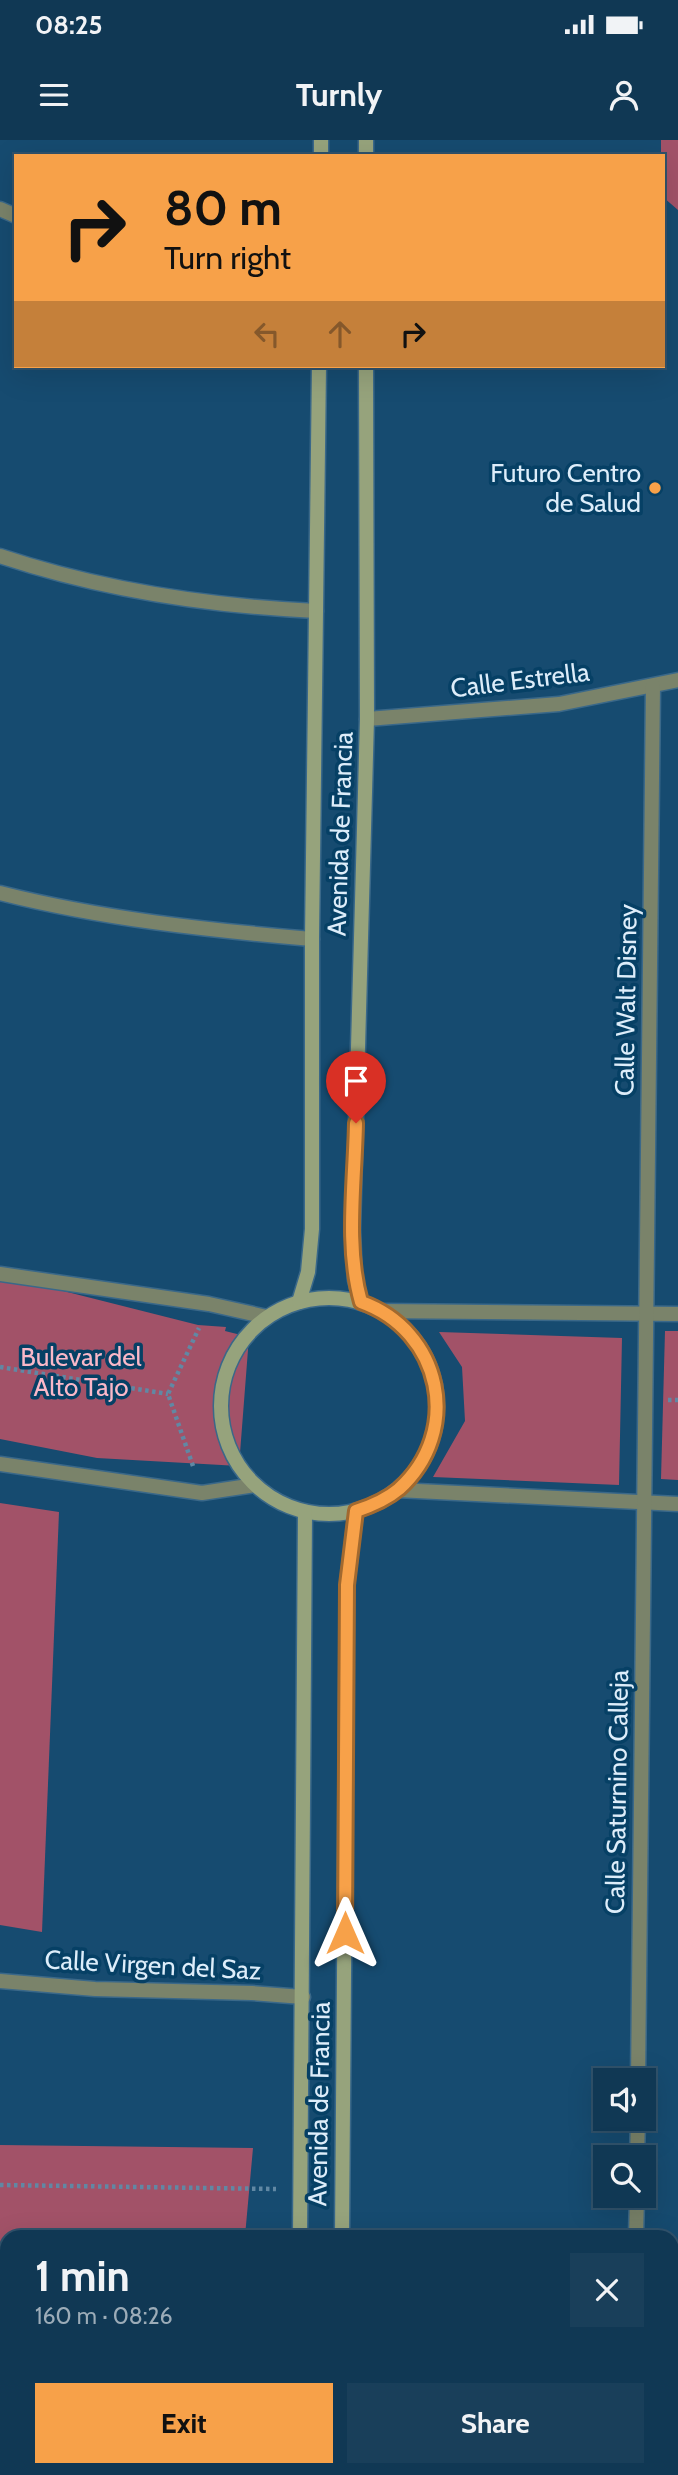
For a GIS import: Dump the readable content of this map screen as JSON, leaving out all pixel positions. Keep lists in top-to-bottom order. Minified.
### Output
{"streets":{"main road":["Avenida de Francia"],"street":["Calle Estrella","Calle Walt Disney","Calle Saturnino Calleja","Calle Virgen del Saz"]},"crossings":[["Calle Estrella","Avenida de Francia"],["Calle Estrella","Calle Walt Disney"],["Avenida de Francia","Calle Virgen del Saz"],["Calle Walt Disney","Calle Saturnino Calleja"]],"parks":["Bulevar del Alto Tajo"],"places":["Futuro Centro de Salud"],"page":{"status":"08:25","header":"Turnly","turn":["80 m","Turn right"],"heading":["1 min","160 m · 08:26"],"buttons":["Exit","Share"]}}
